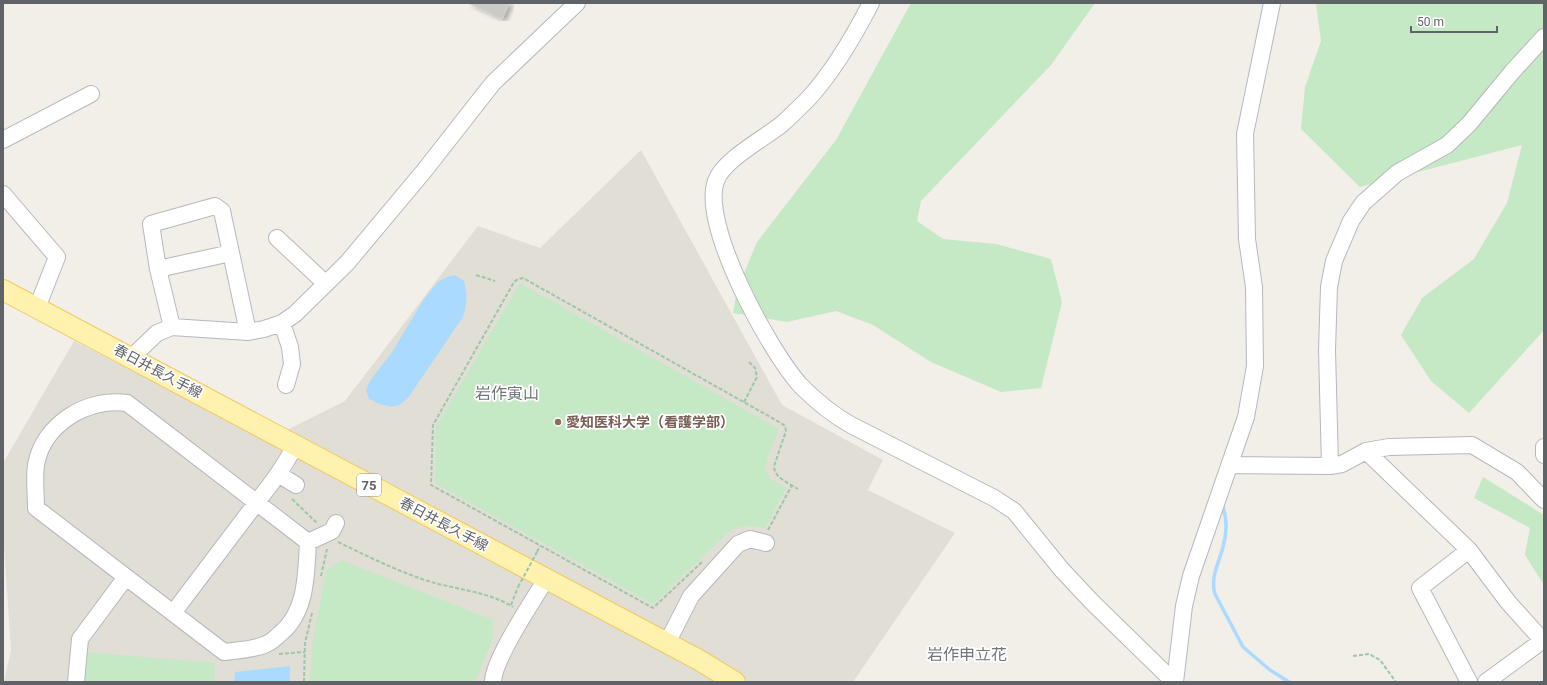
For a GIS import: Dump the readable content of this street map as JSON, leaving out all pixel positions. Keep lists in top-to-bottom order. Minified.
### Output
{"streets":{"main road":["春日井長久手線","75"]},"districts":["岩作寅山","岩作申立花"],"places":["愛知医科大学（看護学部）"],"scale_bar":"50 m"}
